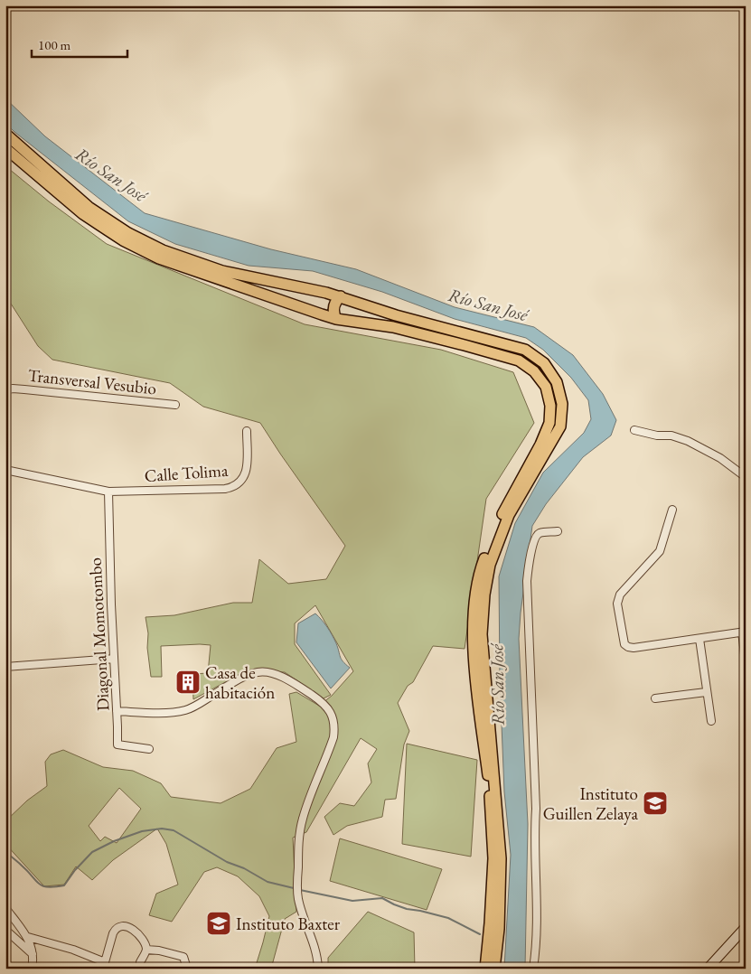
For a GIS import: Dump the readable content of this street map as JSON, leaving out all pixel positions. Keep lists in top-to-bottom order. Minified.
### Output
{"streets":{"street":["Transversal Vesubio","Calle Tolima","Diagonal Momotombo"]},"crossings":[["Calle Tolima","Diagonal Momotombo"]],"water":["Río San José"],"places":{"building":["Casa de habitación"],"school or university":["Instituto Guillen Zelaya","Instituto Baxter"]},"scale_bar":"100 m"}
